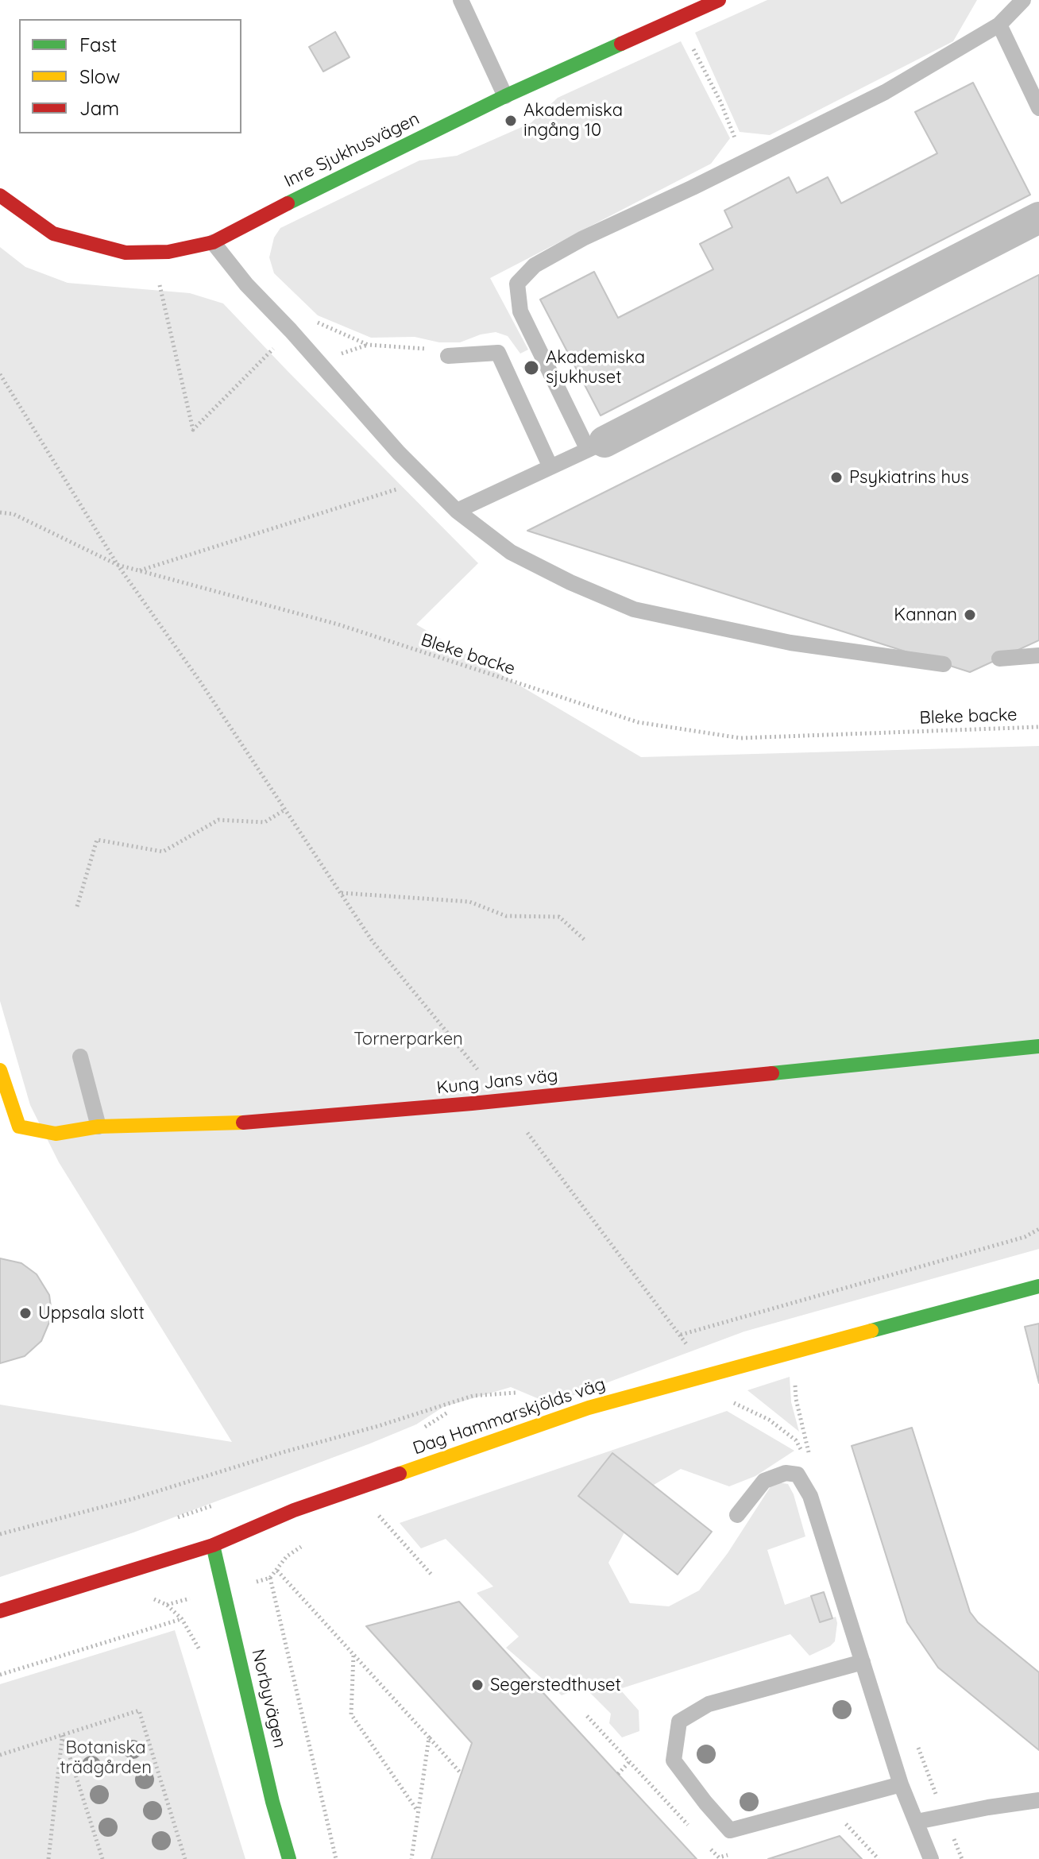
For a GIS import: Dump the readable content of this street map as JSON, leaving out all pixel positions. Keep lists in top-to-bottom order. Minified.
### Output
{"streets":{"street":["Inre Sjukhusvägen","Kung Jans väg","Dag Hammarskjölds väg","Norbyvägen"],"path":["Bleke backe"]},"crossings":[["Dag Hammarskjölds väg","Norbyvägen"]],"parks":["Tornerparken","Botaniska trädgården"],"places":["Akademiska ingång 10","Akademiska sjukhuset","Psykiatrins hus","Kannan","Uppsala slott","Segerstedthuset"],"legend":["Fast","Slow","Jam"]}
